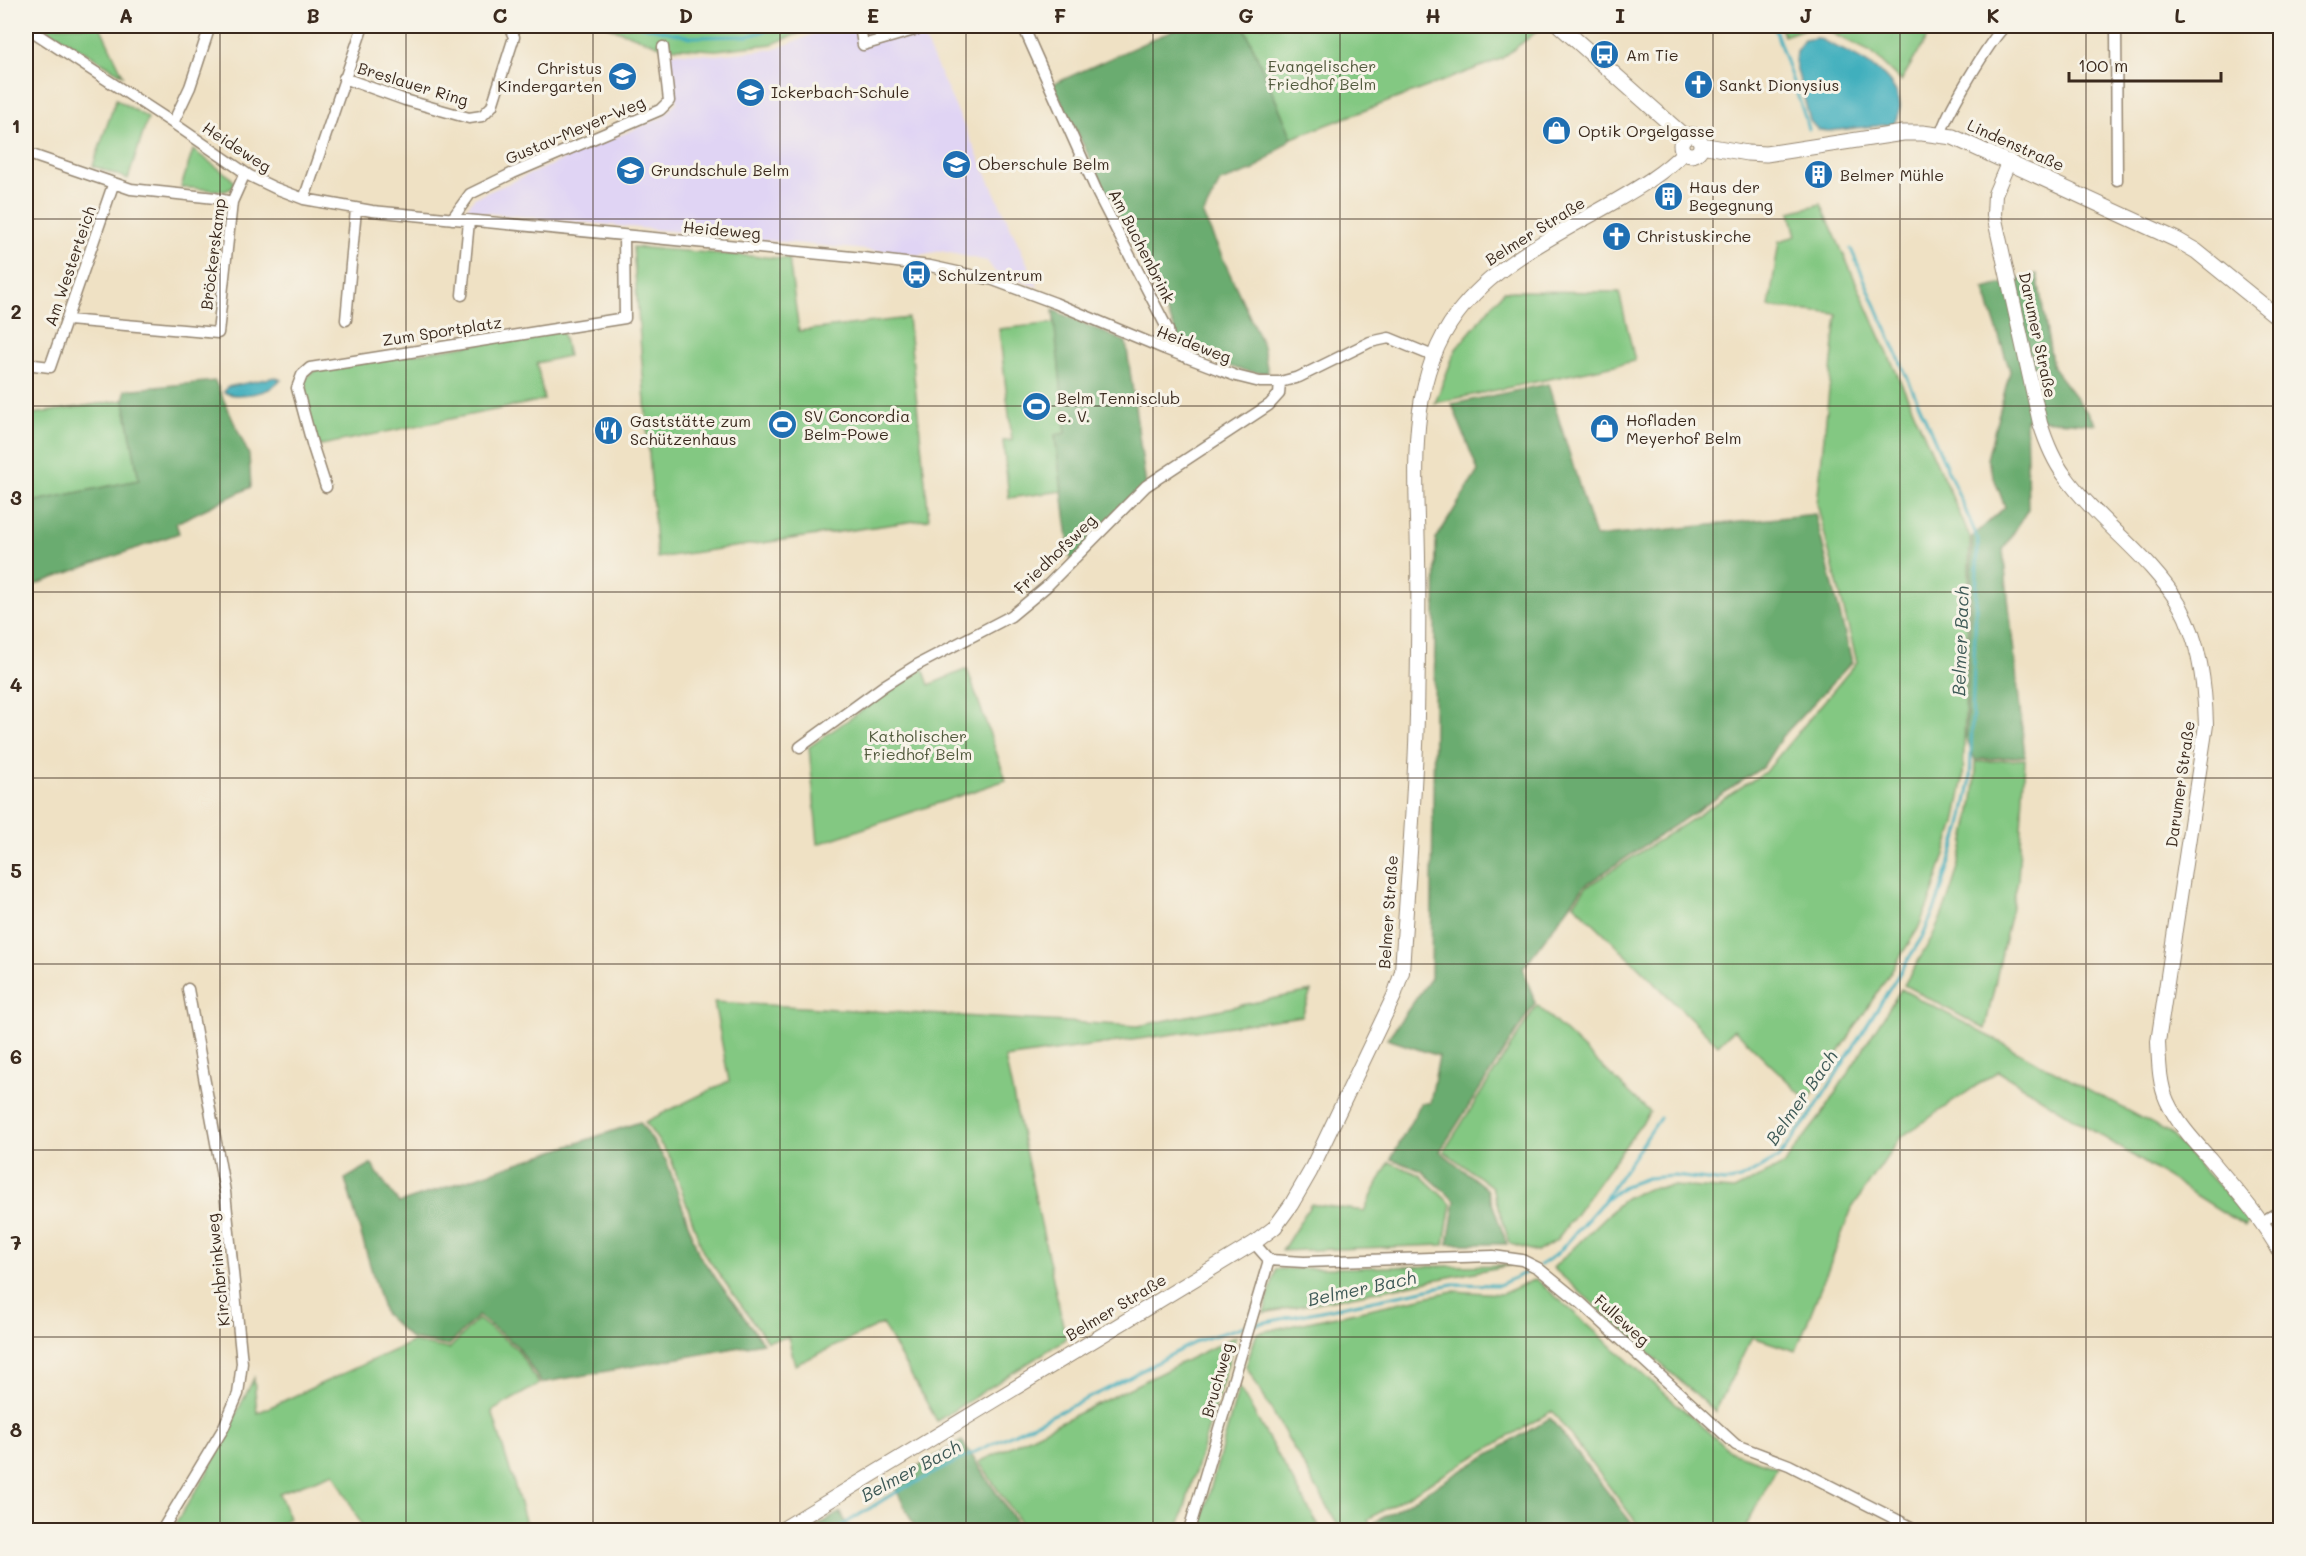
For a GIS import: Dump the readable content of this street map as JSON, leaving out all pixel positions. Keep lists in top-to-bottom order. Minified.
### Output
{"streets":{"main road":["Lindenstraße"],"street":["Breslauer Ring","Gustav-Meyer-Weg","Heideweg","Belmer Straße","Am Buchenbrink","Bröckerskamp","Am Westerteich","Zum Sportplatz","Darumer Straße","Friedhofsweg","Kirchbrinkweg","Fulleweg","Bruchweg"]},"crossings":[["Breslauer Ring","Heideweg"],["Gustav-Meyer-Weg","Heideweg"],["Lindenstraße","Belmer Straße"],["Lindenstraße","Darumer Straße"],["Heideweg","Belmer Straße"],["Heideweg","Am Buchenbrink"],["Heideweg","Bröckerskamp"],["Heideweg","Zum Sportplatz"],["Heideweg","Friedhofsweg"],["Bröckerskamp","Am Westerteich"],["Fulleweg","Bruchweg"]],"water":["Belmer Bach"],"parks":["Evangelischer Friedhof Belm","Katholischer Friedhof Belm"],"places":{"bus stop":["Am Tie","Schulzentrum"],"school or university":["Christus Kindergarten","Ickerbach-Schule","Oberschule Belm","Grundschule Belm"],"church":["Sankt Dionysius","Christuskirche"],"shop":["Optik Orgelgasse","Hofladen Meyerhof Belm"],"building":["Belmer Mühle","Haus der Begegnung"],"sports":["Belm Tennisclub e. V.","SV Concordia Belm-Powe"],"restaurant":["Gaststätte zum Schützenhaus"]},"scale_bar":"100 m","grid":{"columns":["A","B","C","D","E","F","G","H","I","J","K","L"],"rows":["1","2","3","4","5","6","7","8"]}}
